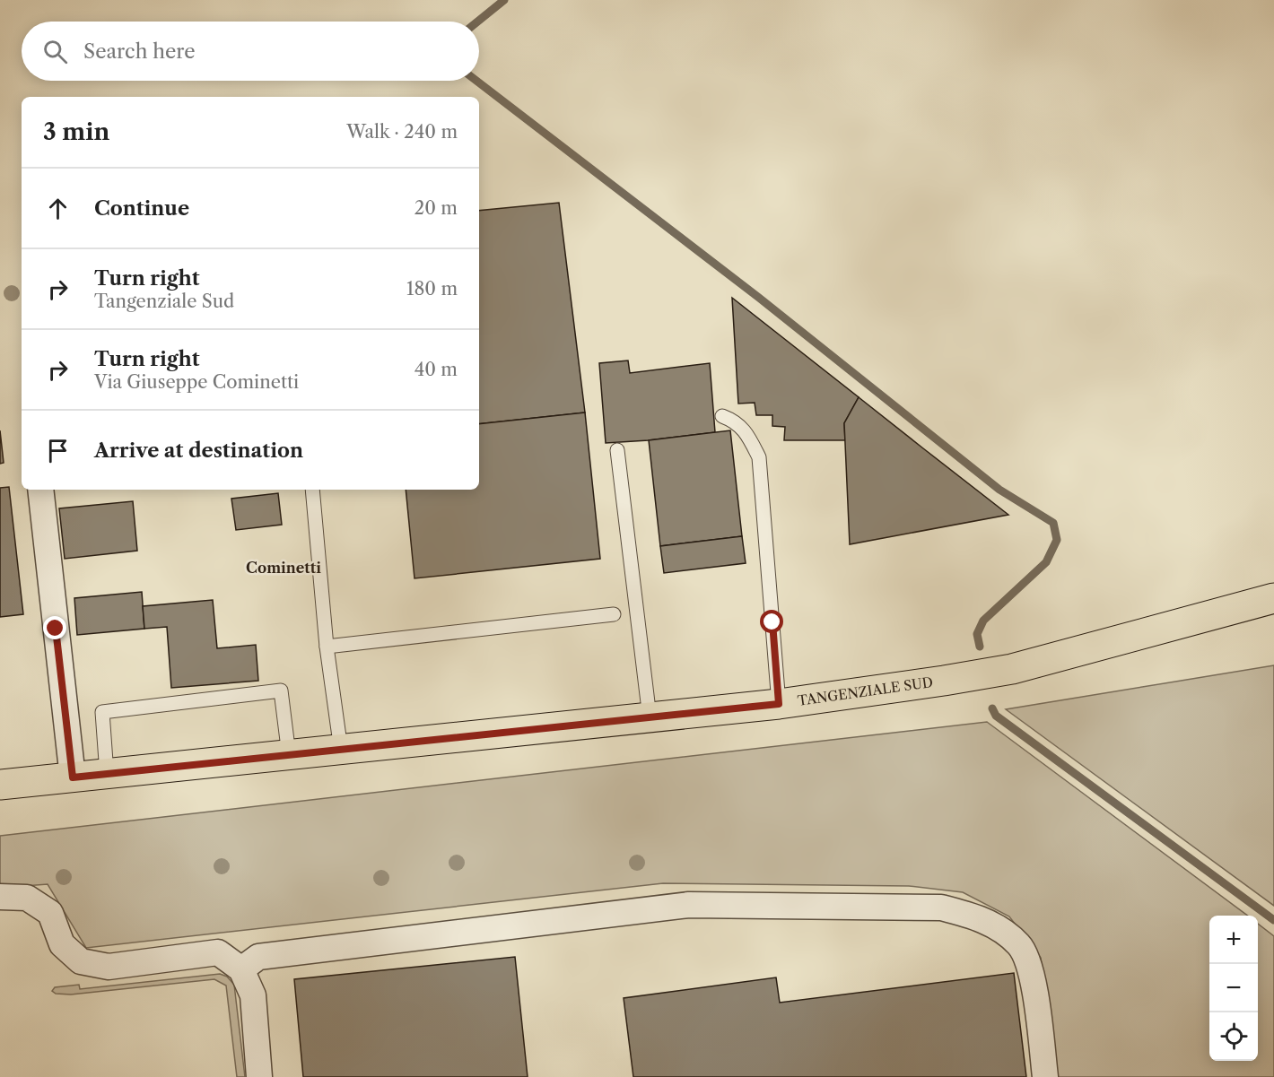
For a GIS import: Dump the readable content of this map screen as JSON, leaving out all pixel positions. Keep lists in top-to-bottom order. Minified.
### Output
{"streets":{"main road":["TANGENZIALE SUD"]},"districts":["Cominetti"],"page":{"search":"Search here","heading":["3 min","Walk · 240 m"],"list":[["Continue","20 m"],["Turn right","Tangenziale Sud","180 m"],["Turn right","Via Giuseppe Cominetti","40 m"],"Arrive at destination"],"map_buttons":["+","−"]}}
